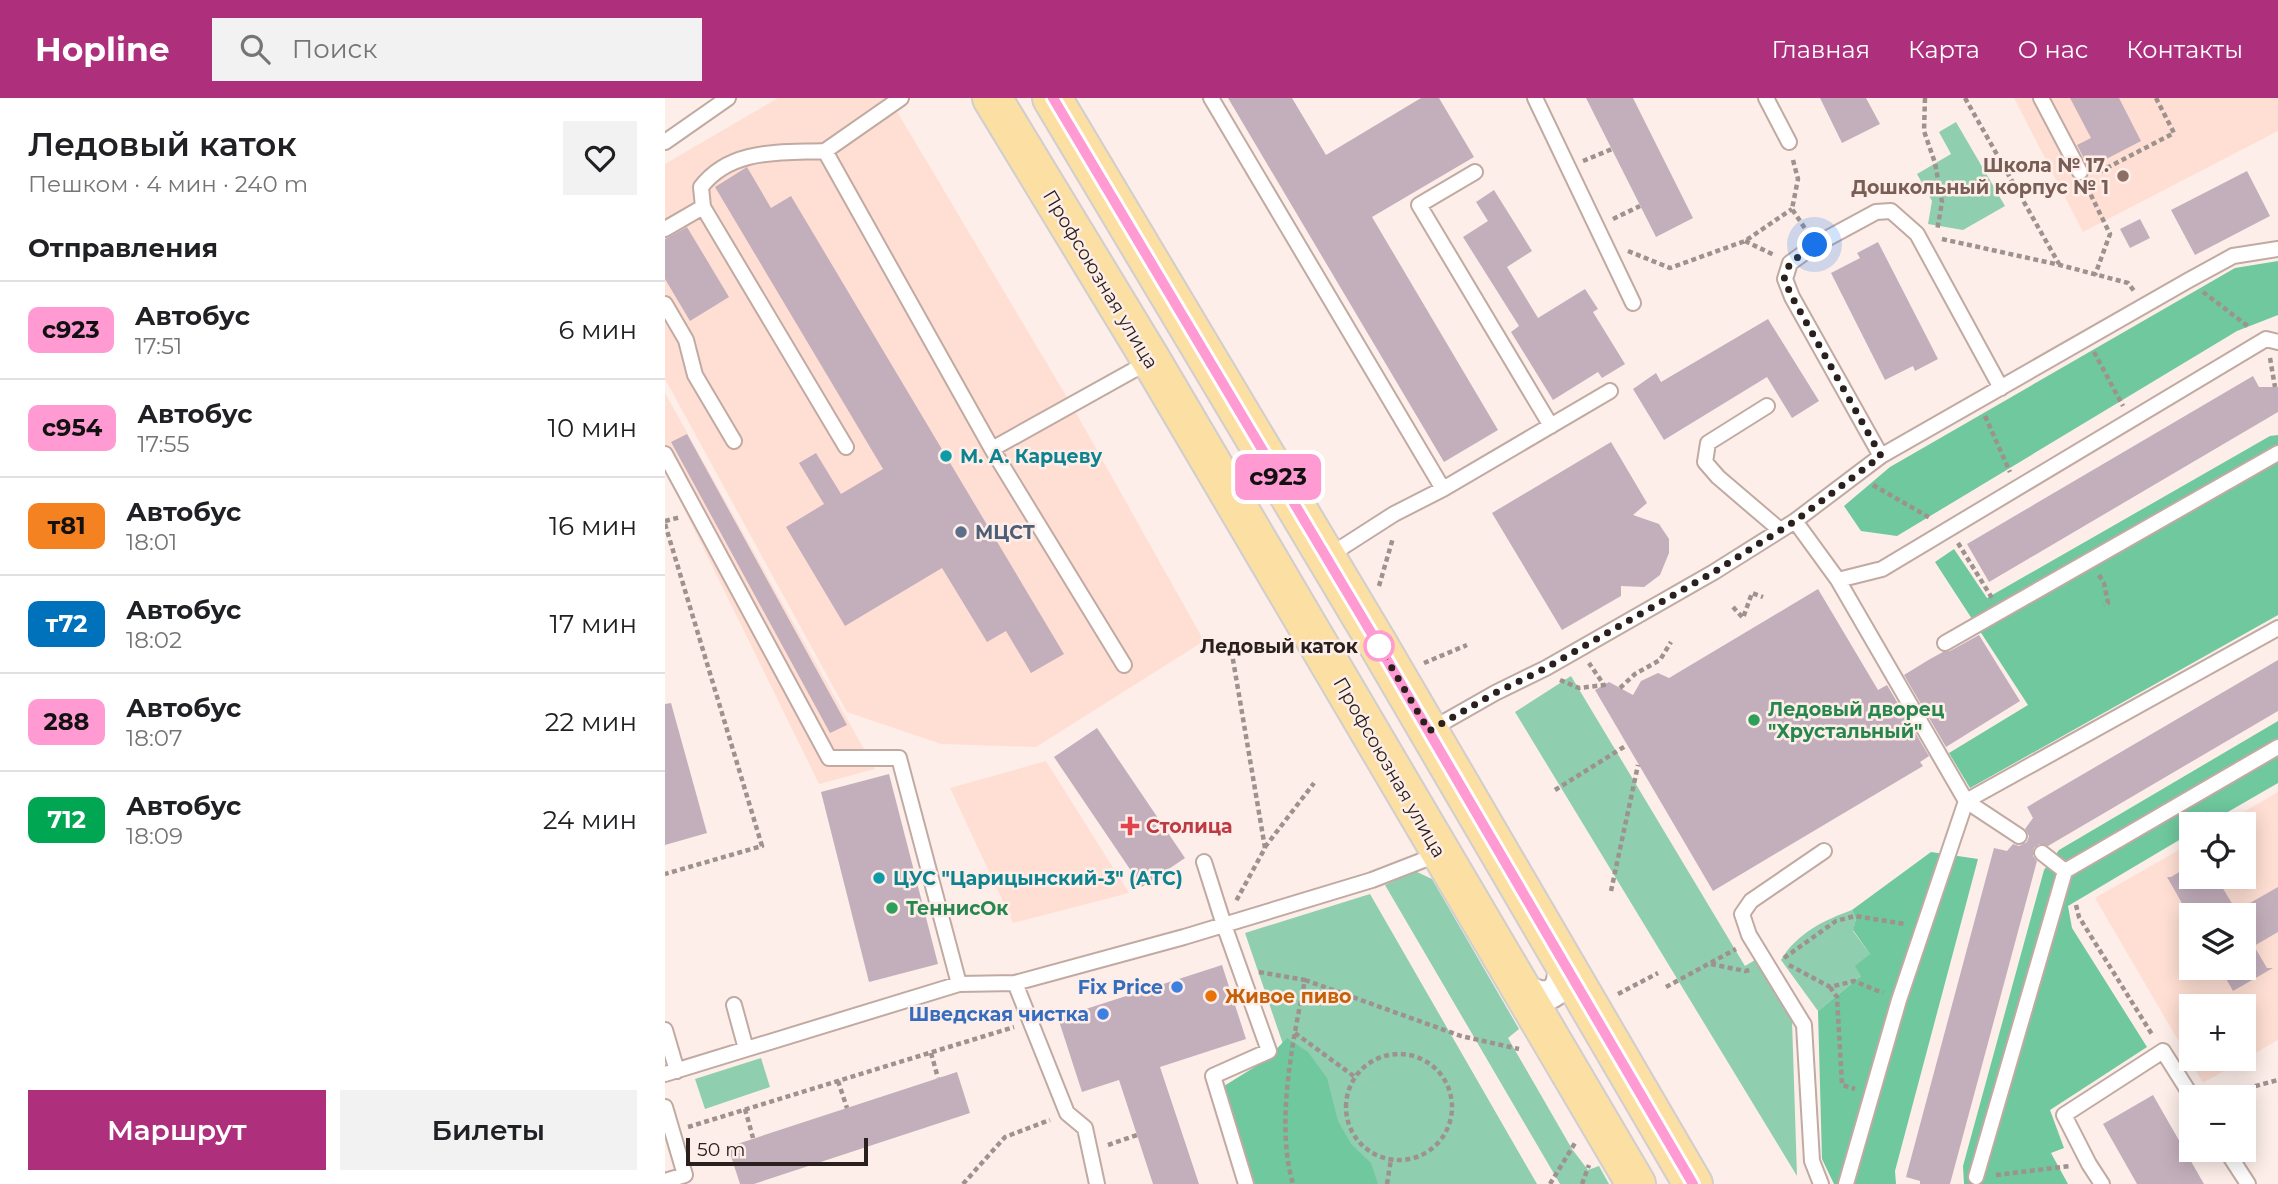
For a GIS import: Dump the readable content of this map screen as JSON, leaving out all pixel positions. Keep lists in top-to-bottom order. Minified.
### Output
{"streets":{"main road":["Профсоюзная улица"]},"places":{"other":["Школа № 17. Дошкольный корпус № 1","М. А. Карцеву","МЦСТ","Ледовый каток","Ледовый дворец \"Хрустальный\"","ЦУС \"Царицынский-3\" (АТС)","ТеннисОк","Fix Price","Живое пиво","Шведская чистка"],"health":["Столица"]},"lines":["bus line с923"],"scale_bar":"50 m","page":{"header":"Hopline","search":"Поиск","nav":["Главная","Карта","О нас","Контакты"],"heading":[["Ледовый каток","Пешком · 4 мин · 240 m"],"Отправления"],"on_map":"с923","list":[{"mark":"с923","name":"Автобус","note":"17:51","value":"6 мин"},{"mark":"с954","name":"Автобус","note":"17:55","value":"10 мин"},{"mark":"т81","name":"Автобус","note":"18:01","value":"16 мин"},{"mark":"т72","name":"Автобус","note":"18:02","value":"17 мин"},{"mark":"288","name":"Автобус","note":"18:07","value":"22 мин"},{"mark":"712","name":"Автобус","note":"18:09","value":"24 мин"}],"map_buttons":["+","−"],"buttons":["Маршрут","Билеты"],"scale":"50 m"}}
